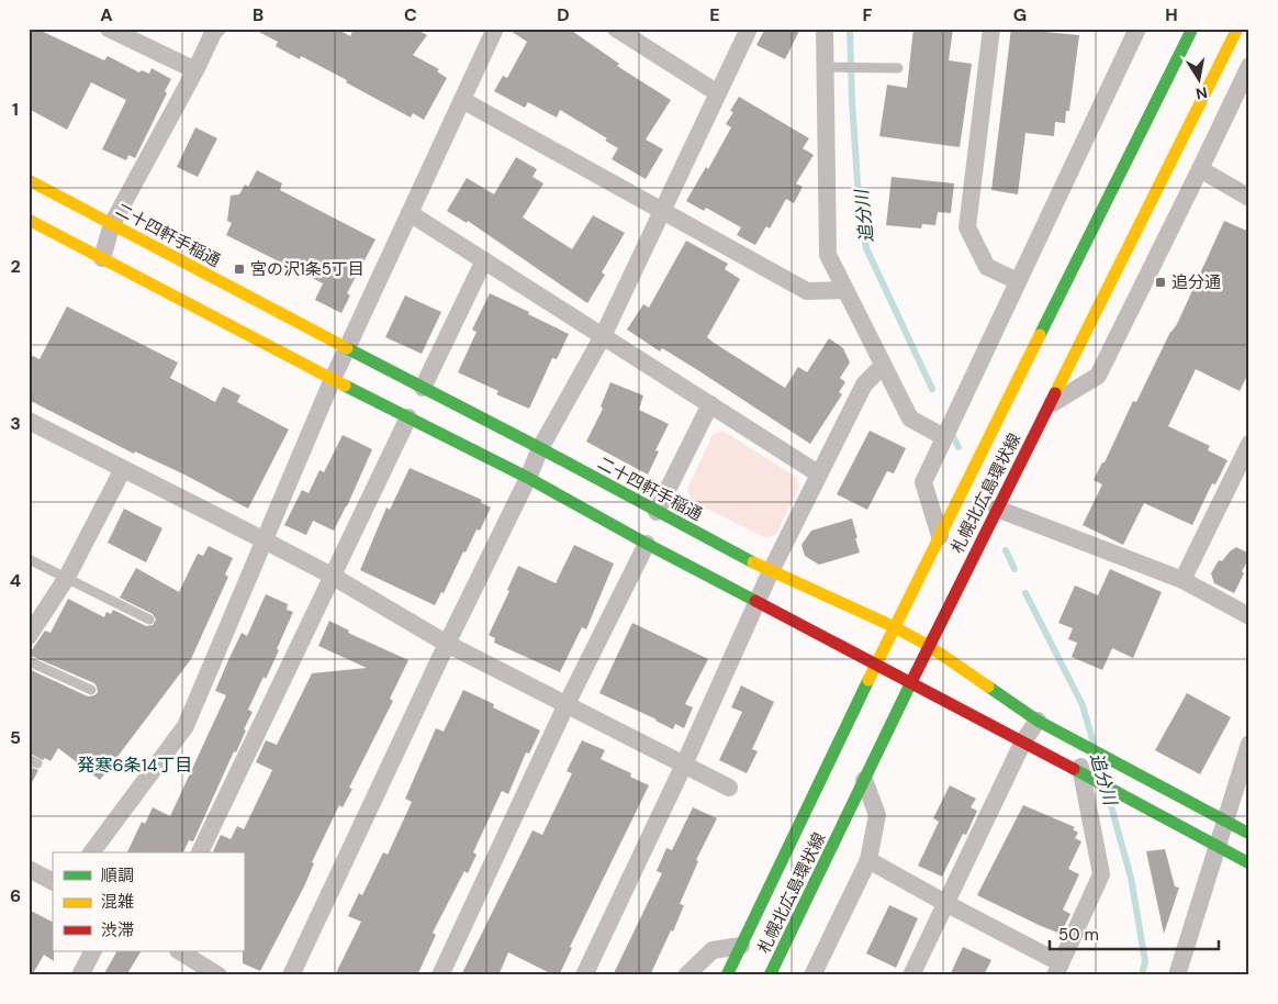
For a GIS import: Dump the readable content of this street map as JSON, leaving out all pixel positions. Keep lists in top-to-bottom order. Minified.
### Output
{"streets":{"street":["二十四軒手稲通","札幌北広島環状線"]},"crossings":[["二十四軒手稲通","札幌北広島環状線"]],"districts":["発寒6条14丁目"],"water":["追分川"],"places":{"transit":["宮の沢1条5丁目","追分通"]},"legend":["順調","混雑","渋滞"],"scale_bar":"50 m","north":"bottom","grid":{"columns":["A","B","C","D","E","F","G","H"],"rows":["1","2","3","4","5","6"]}}
